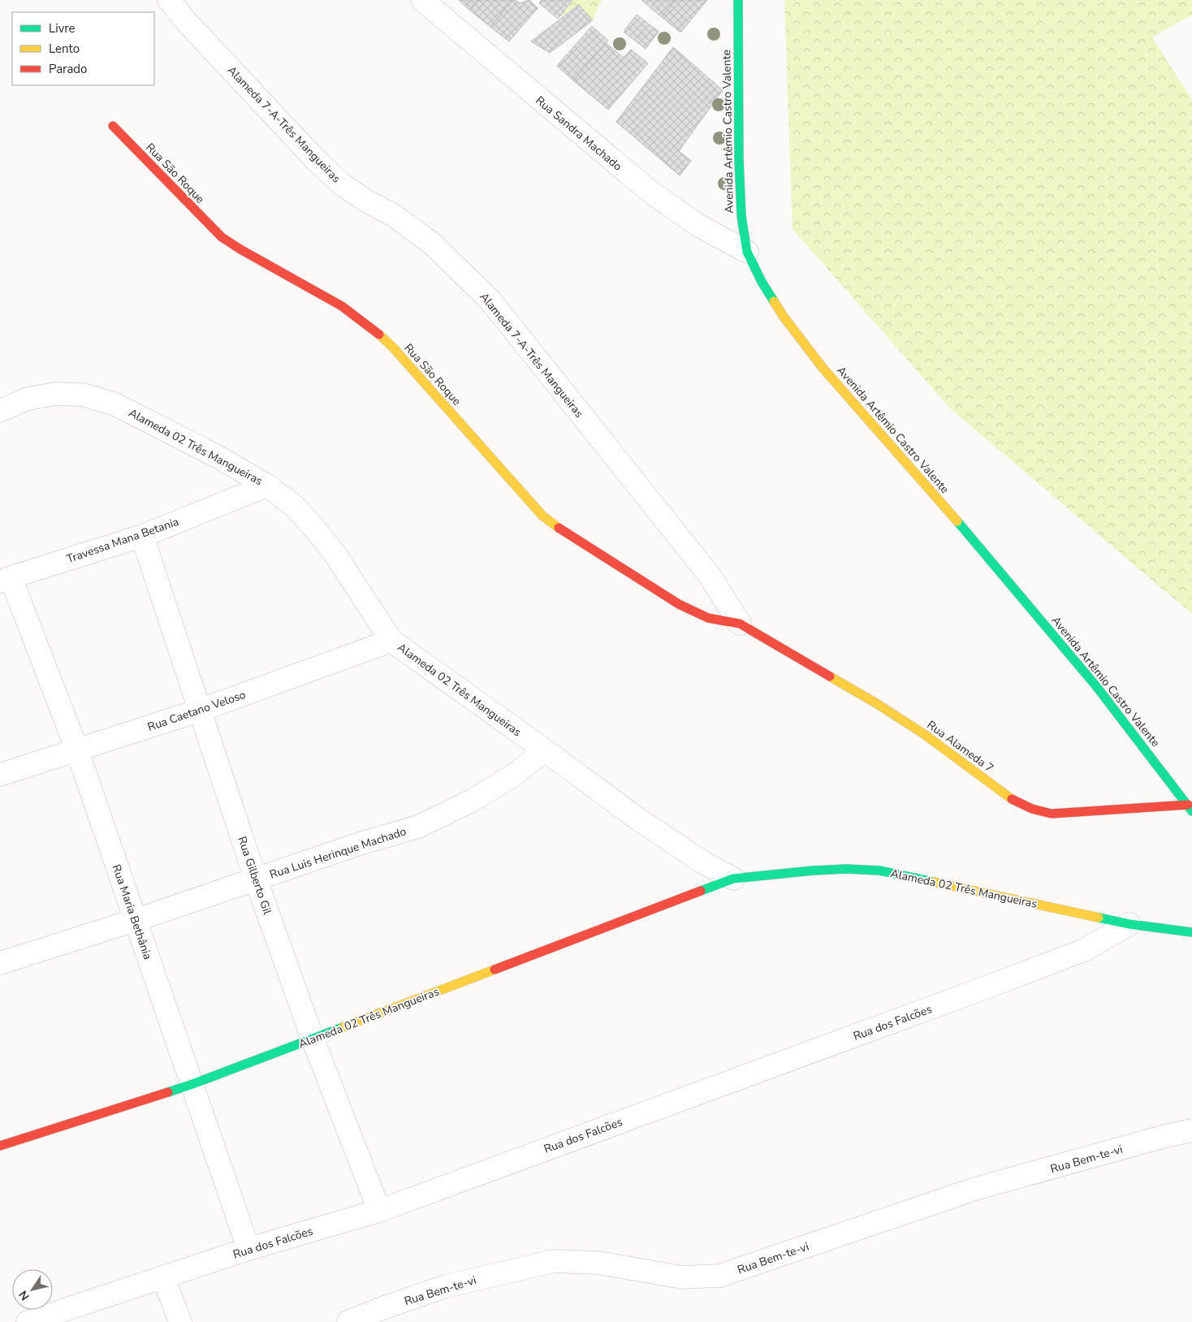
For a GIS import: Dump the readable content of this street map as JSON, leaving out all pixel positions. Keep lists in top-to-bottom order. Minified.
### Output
{"streets":{"street":["Alameda 7-A-Três Mangueiras","Avenida Artêmio Castro Valente","Rua Sandra Machado","Rua São Roque","Alameda 02 Três Mangueiras","Travessa Mana Betania","Rua Caetano Veloso","Rua Alameda 7","Rua Luis Herinque Machado","Rua Gilberto Gil","Rua Maria Bethânia","Rua dos Falcões","Rua Bem-te-vi"]},"crossings":[["Alameda 7-A-Três Mangueiras","Rua São Roque"],["Alameda 7-A-Três Mangueiras","Rua Alameda 7"],["Avenida Artêmio Castro Valente","Rua Sandra Machado"],["Avenida Artêmio Castro Valente","Rua Alameda 7"],["Rua São Roque","Rua Alameda 7"],["Alameda 02 Três Mangueiras","Travessa Mana Betania"],["Alameda 02 Três Mangueiras","Rua Caetano Veloso"],["Alameda 02 Três Mangueiras","Rua Luis Herinque Machado"],["Alameda 02 Três Mangueiras","Rua Gilberto Gil"],["Alameda 02 Três Mangueiras","Rua Maria Bethânia"],["Alameda 02 Três Mangueiras","Rua dos Falcões"],["Travessa Mana Betania","Rua Gilberto Gil"],["Travessa Mana Betania","Rua Maria Bethânia"],["Rua Caetano Veloso","Rua Gilberto Gil"],["Rua Caetano Veloso","Rua Maria Bethânia"],["Rua Luis Herinque Machado","Rua Gilberto Gil"],["Rua Luis Herinque Machado","Rua Maria Bethânia"],["Rua Gilberto Gil","Rua dos Falcões"],["Rua Maria Bethânia","Rua dos Falcões"]],"legend":["Livre","Lento","Parado"],"north":"bottom left"}
